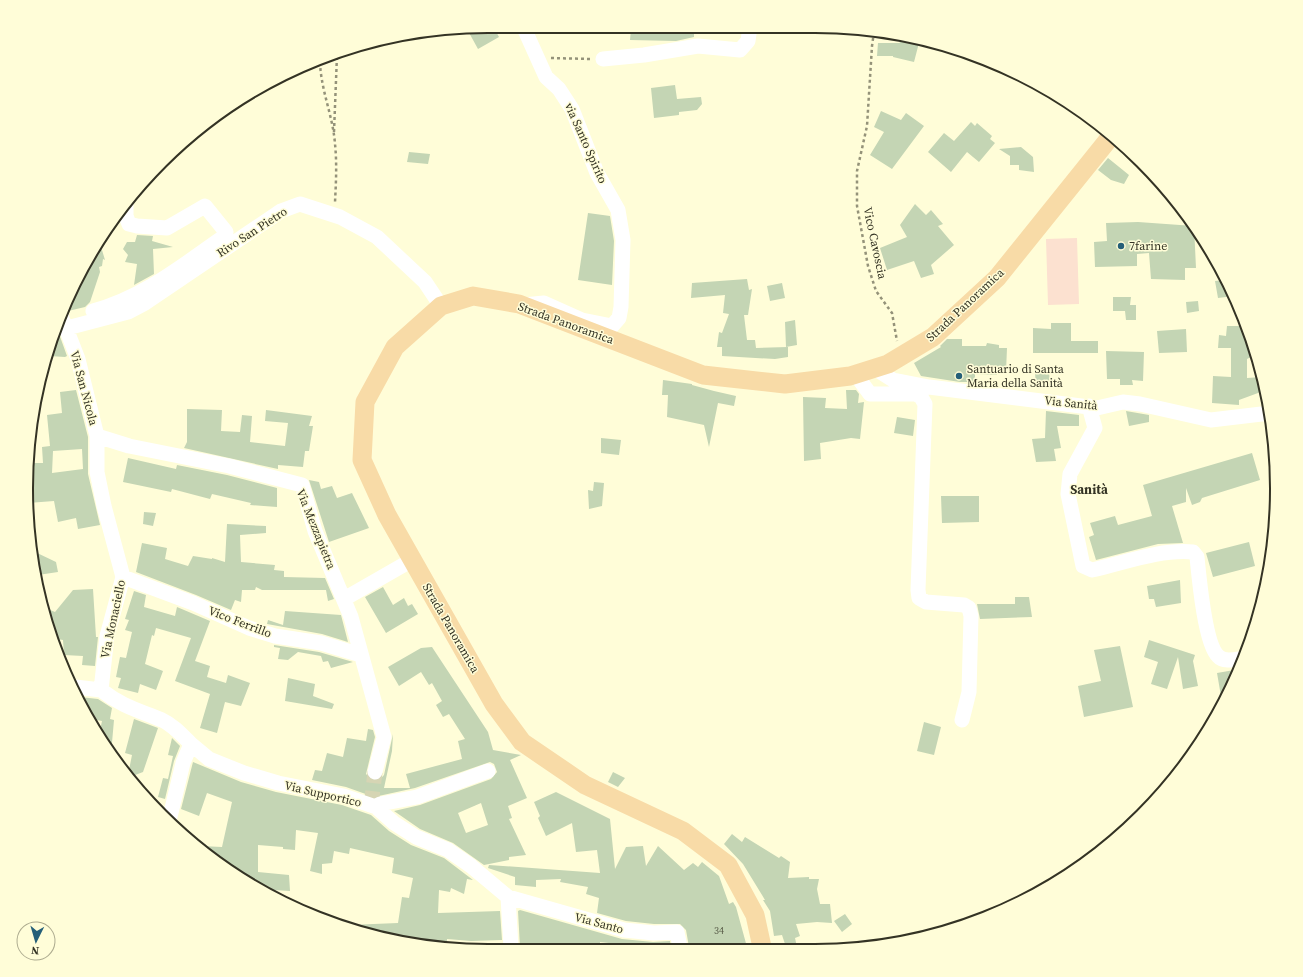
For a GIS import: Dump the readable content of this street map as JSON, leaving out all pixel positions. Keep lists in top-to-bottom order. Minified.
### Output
{"streets":{"main road":["Strada Panoramica"],"street":["via Santo Spirito","Rivo San Pietro","Via San Nicola","Via Sanità","Via Mezzapietra","Via Monaciello","Vico Ferrillo","Via Supportico","Via Santo"],"path":["Vico Cavoscia"]},"crossings":[["via Santo Spirito","Strada Panoramica"],["Rivo San Pietro","Strada Panoramica"],["Vico Cavoscia","Strada Panoramica"],["Strada Panoramica","Via Sanità"],["Via San Nicola","Via Mezzapietra"],["Via San Nicola","Via Monaciello"],["Via Mezzapietra","Via Monaciello"],["Via Mezzapietra","Vico Ferrillo"],["Via Monaciello","Vico Ferrillo"],["Via Supportico","Via Santo"]],"districts":["Sanità"],"places":["7farine","Santuario di Santa Maria della Sanità"],"house_numbers":["34"],"north":"bottom"}
